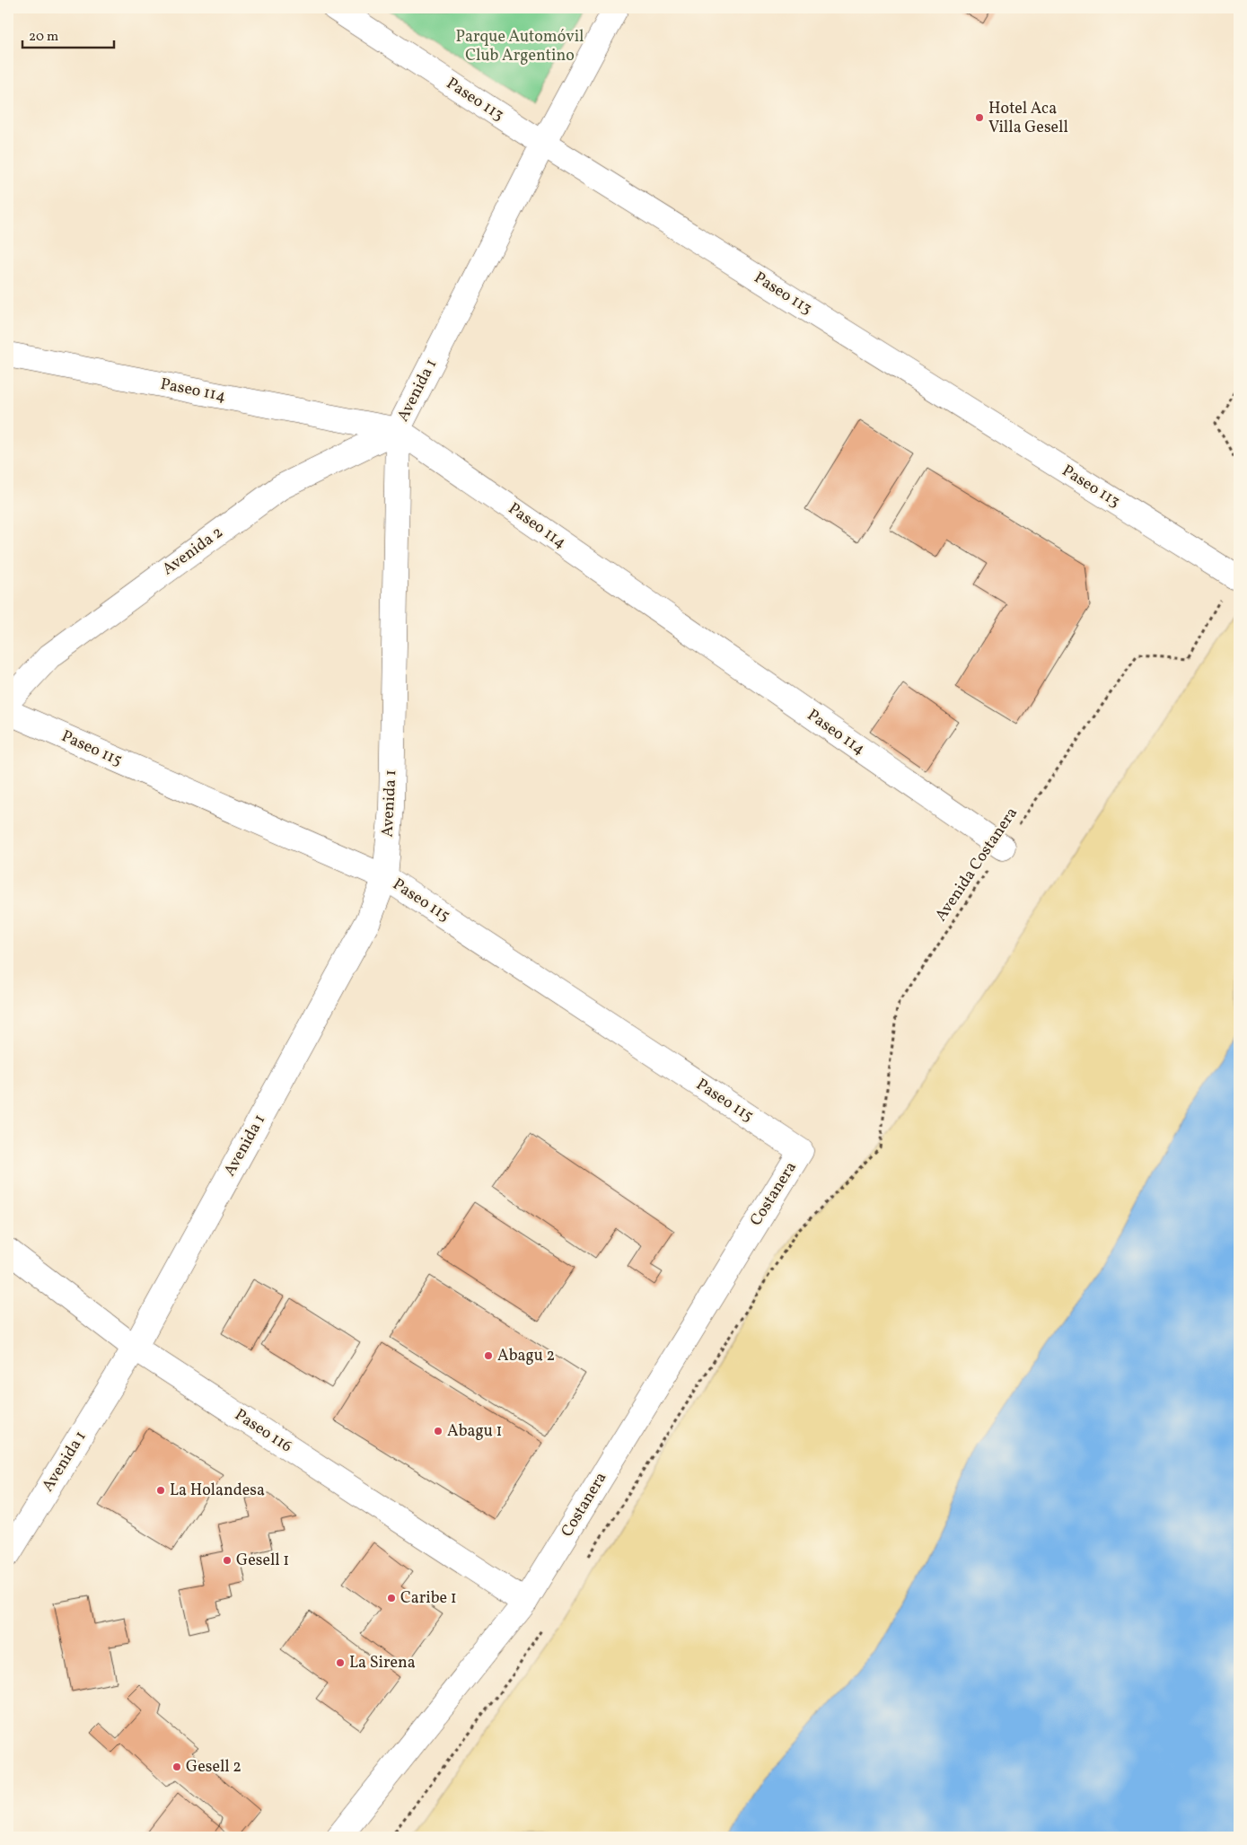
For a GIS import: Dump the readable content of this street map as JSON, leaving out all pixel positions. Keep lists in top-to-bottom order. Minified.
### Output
{"streets":{"street":["Paseo 113","Paseo 114","Avenida 1","Avenida 2","Paseo 115","Costanera","Paseo 116"],"path":["Avenida Costanera"]},"crossings":[["Paseo 113","Avenida 1"],["Paseo 113","Avenida Costanera"],["Paseo 114","Avenida 1"],["Paseo 114","Avenida 2"],["Paseo 114","Avenida Costanera"],["Avenida 1","Avenida 2"],["Avenida 1","Paseo 115"],["Avenida 1","Paseo 116"],["Paseo 115","Costanera"],["Costanera","Paseo 116"]],"parks":["Parque Automóvil Club Argentino"],"places":["Hotel Aca Villa Gesell","Abagu 2","Abagu 1","La Holandesa","Gesell 1","Caribe 1","La Sirena","Gesell 2"],"scale_bar":"20 m"}
